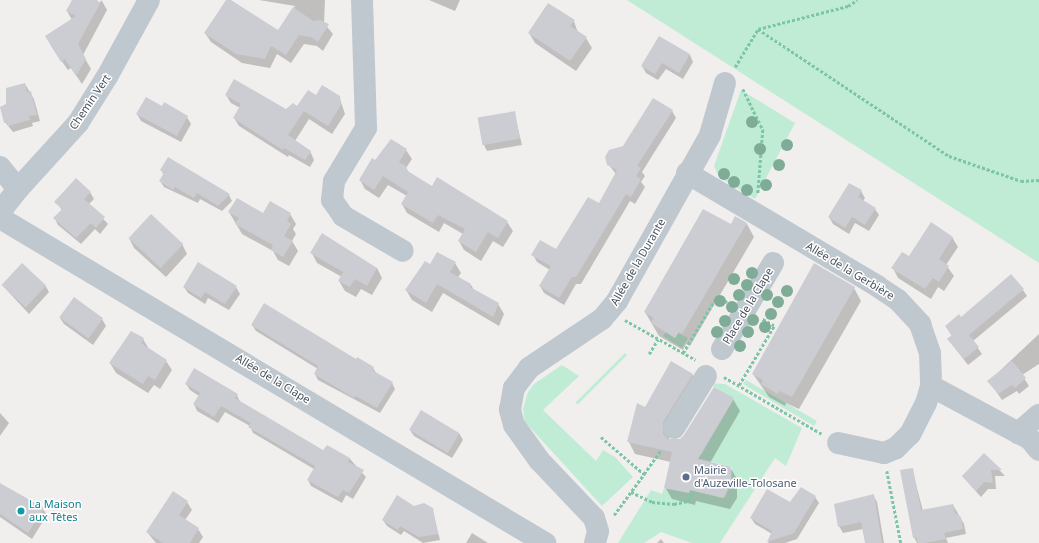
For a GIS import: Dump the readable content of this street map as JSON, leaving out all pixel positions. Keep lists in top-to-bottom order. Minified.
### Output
{"streets":{"street":["Chemin Vert","Allée de la Durante","Allée de la Gerbière","Place de la Clape","Allée de la Clape"]},"crossings":[["Allée de la Durante","Allée de la Gerbière"],["Allée de la Gerbière","Place de la Clape"]],"places":["Mairie d'Auzeville-Tolosane","La Maison aux Têtes"]}
